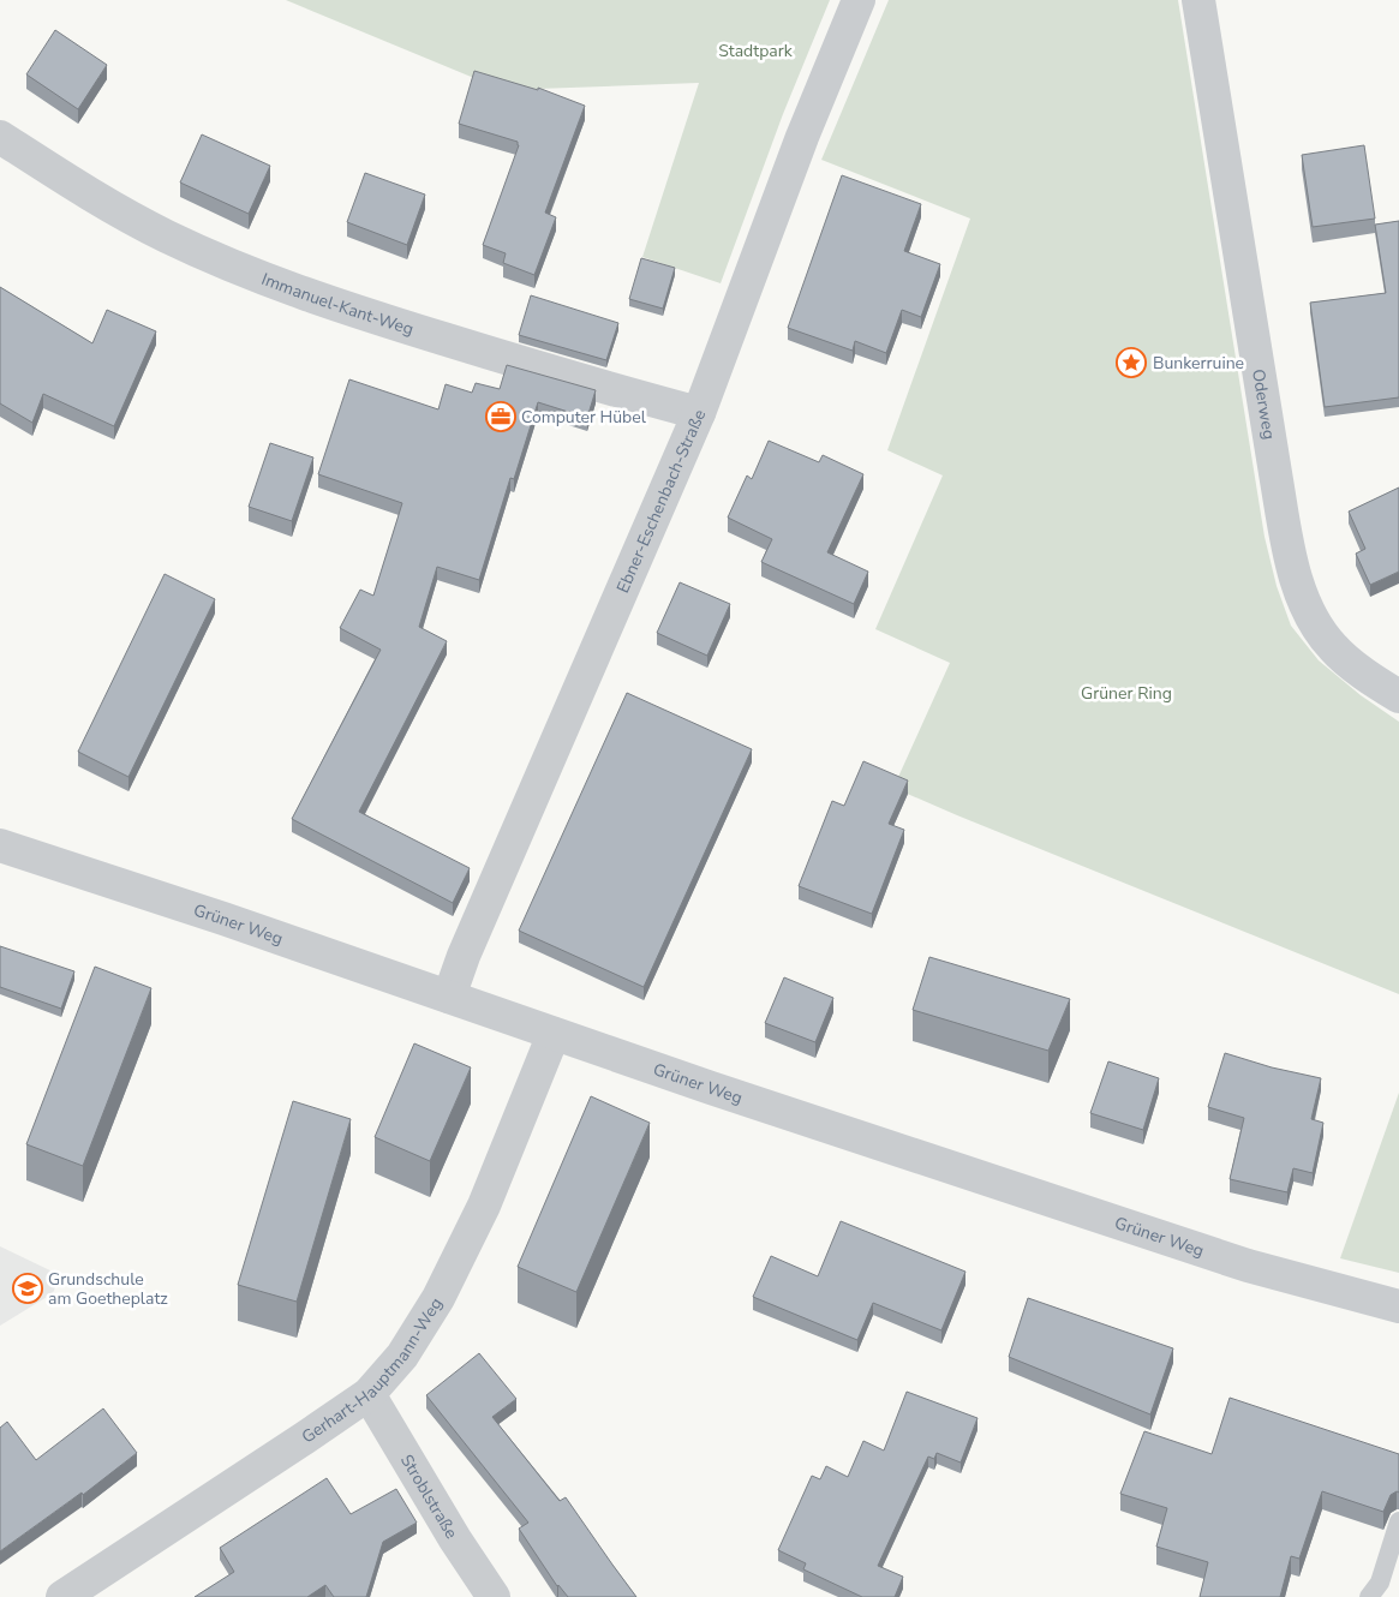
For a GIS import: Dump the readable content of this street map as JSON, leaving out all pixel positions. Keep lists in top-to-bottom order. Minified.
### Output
{"streets":{"street":["Immanuel-Kant-Weg","Oderweg","Ebner-Eschenbach-Straße","Grüner Weg","Gerhart-Hauptmann-Weg","Stroblstraße"]},"crossings":[["Immanuel-Kant-Weg","Ebner-Eschenbach-Straße"],["Ebner-Eschenbach-Straße","Grüner Weg"],["Grüner Weg","Gerhart-Hauptmann-Weg"],["Gerhart-Hauptmann-Weg","Stroblstraße"]],"parks":["Stadtpark","Grüner Ring"],"places":{"place":["Bunkerruine"],"office":["Computer Hübel"],"school or university":["Grundschule am Goetheplatz"]}}
